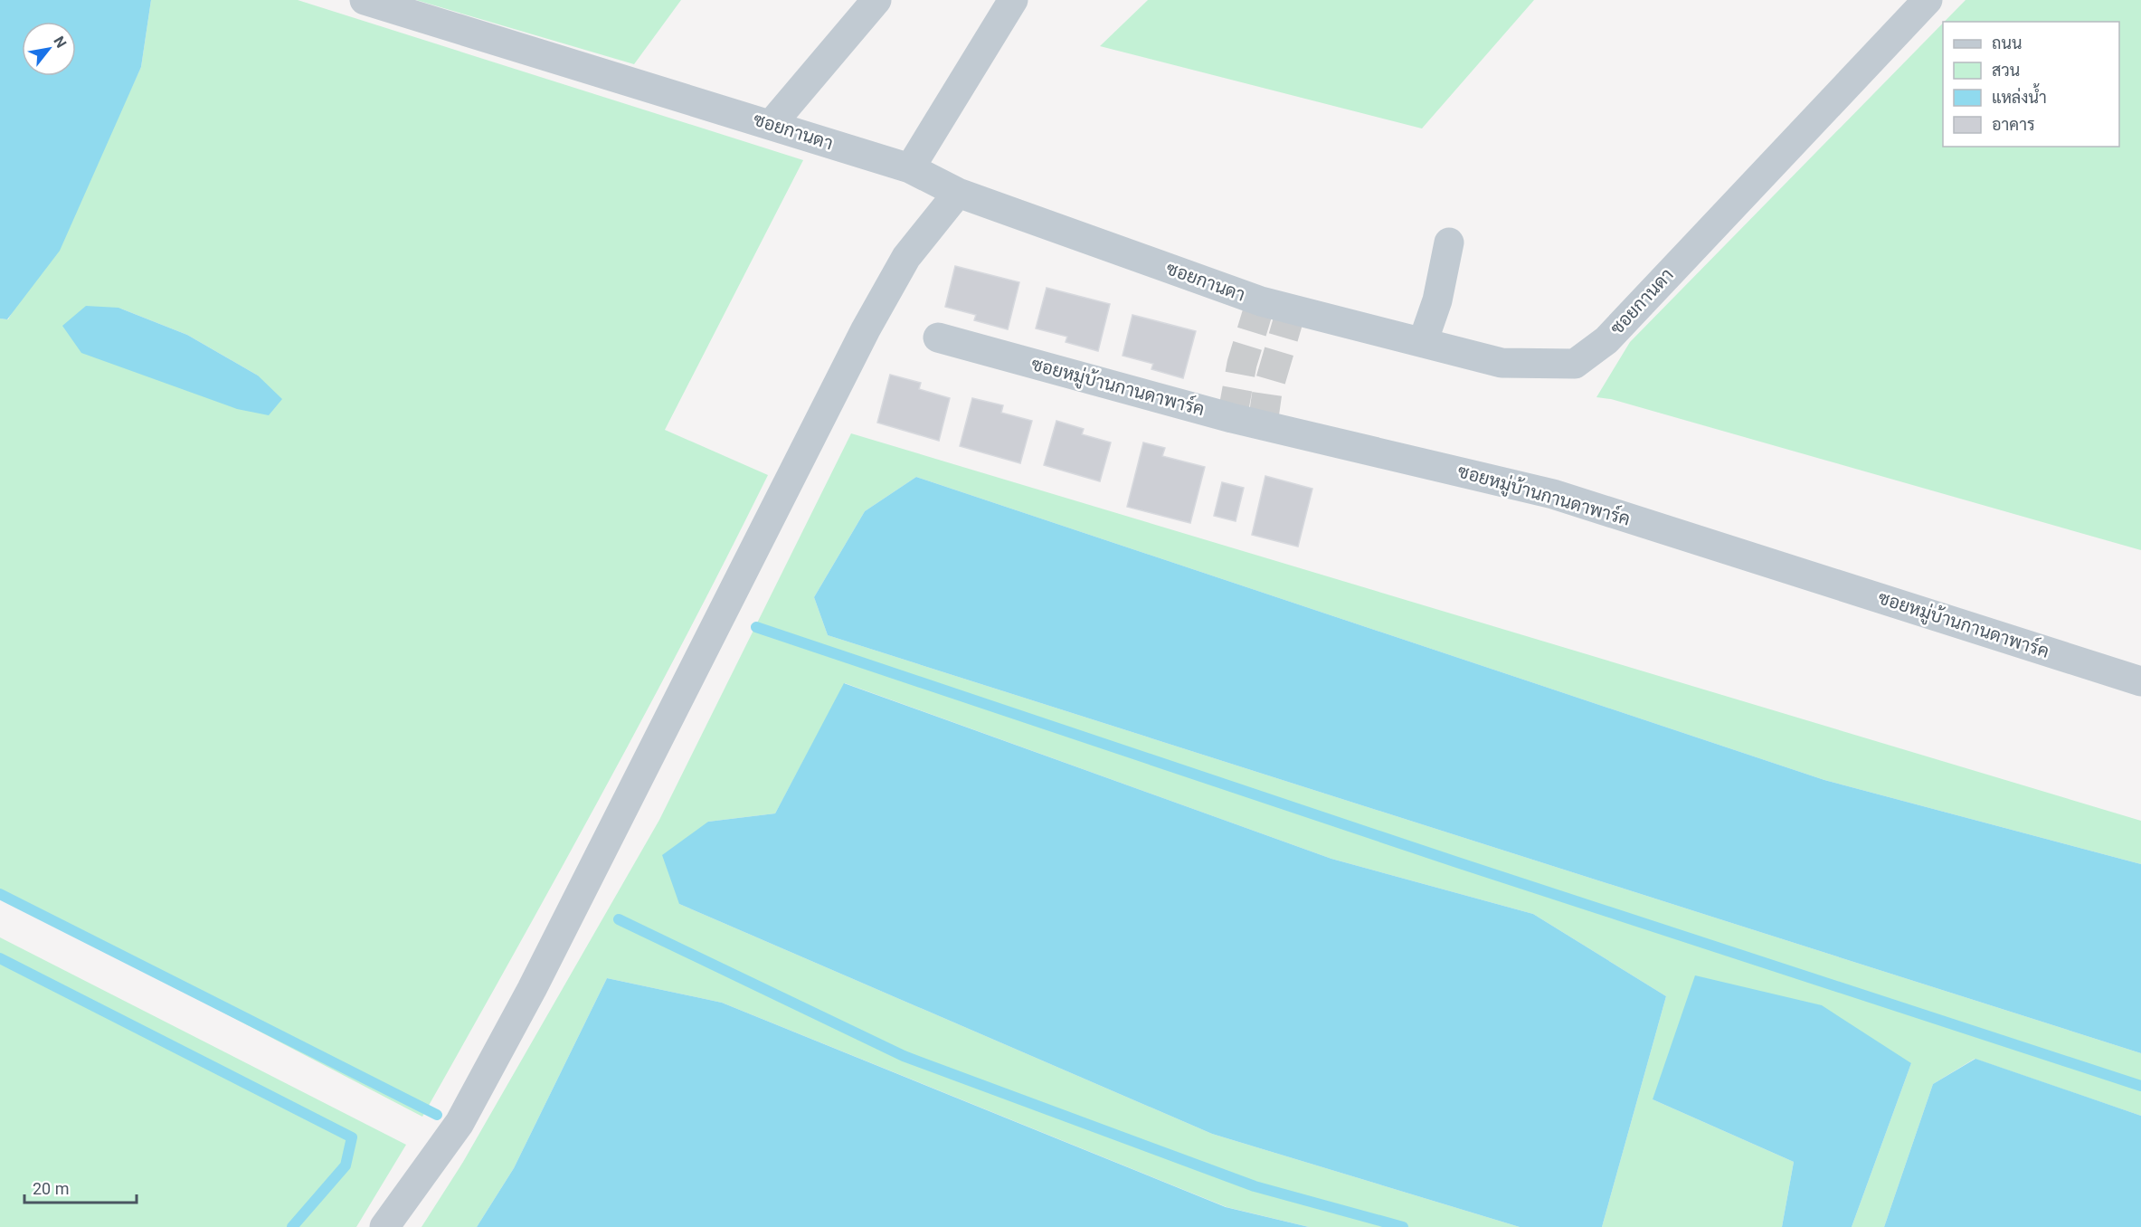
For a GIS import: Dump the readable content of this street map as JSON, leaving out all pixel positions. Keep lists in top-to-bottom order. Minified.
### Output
{"streets":{"street":["ซอยกานดา","ซอยหมู่บ้านกานดาพาร์ค"]},"legend":["ถนน","สวน","แหล่งน้ำ","อาคาร"],"scale_bar":"20 m","north":"top right"}
